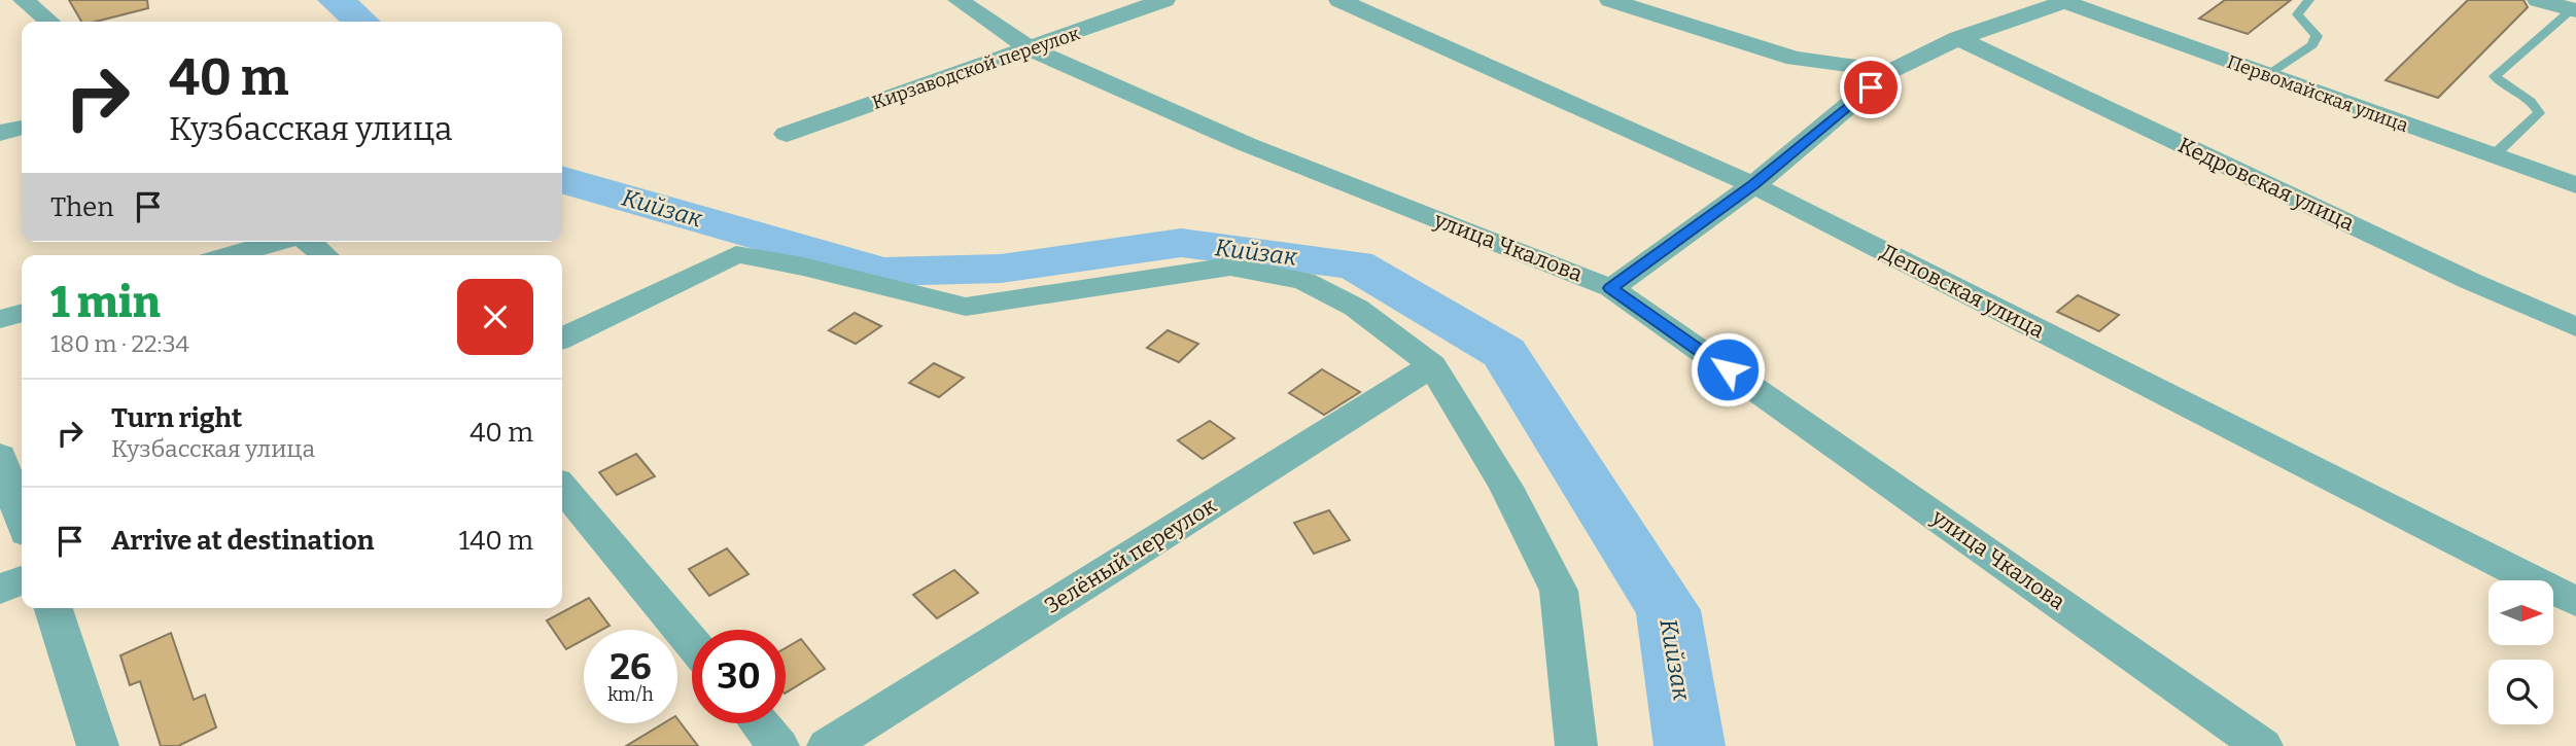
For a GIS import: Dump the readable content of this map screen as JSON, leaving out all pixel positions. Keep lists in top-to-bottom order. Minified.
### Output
{"streets":{"street":["Кирзаводской переулок","Первомайская улица","Кедровская улица","улица Чкалова","Деповская улица","Зелёный переулок"]},"crossings":[["Кирзаводской переулок","улица Чкалова"]],"water":["Кийзак"],"north":"right","page":{"turn":["40 m","Кузбасская улица"],"then":"Then","heading":["1 min","180 m · 22:34"],"list":[{"name":"Turn right","note":"Кузбасская улица","value":"40 m"},{"name":"Arrive at destination","value":"140 m"}],"speed":"26 km/h","limit":"30"}}
